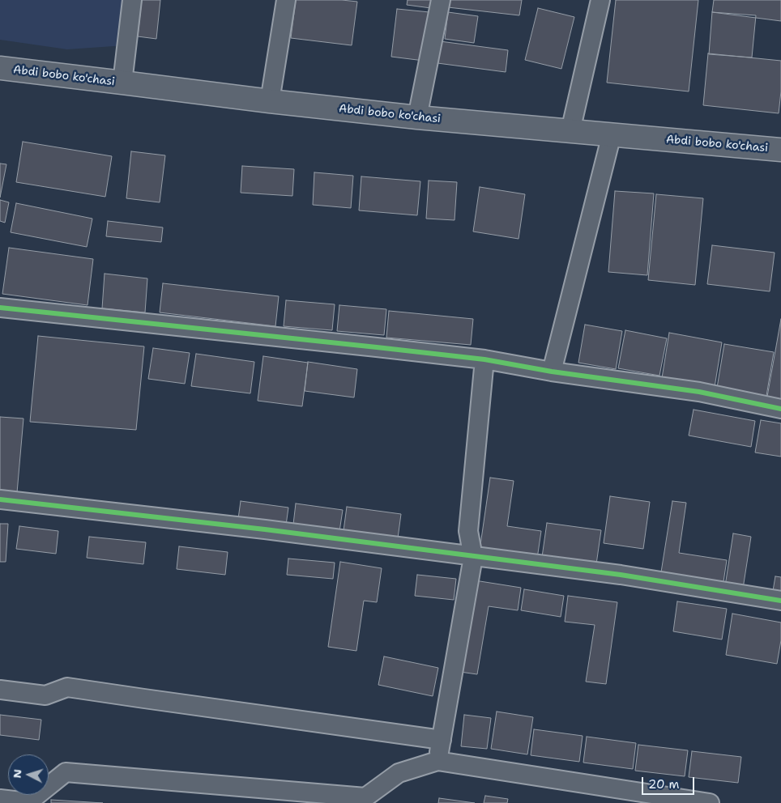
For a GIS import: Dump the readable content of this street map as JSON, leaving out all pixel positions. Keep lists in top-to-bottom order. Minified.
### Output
{"streets":{"main road":["Abdi bobo ko'chasi"]},"scale_bar":"20 m","north":"left"}
